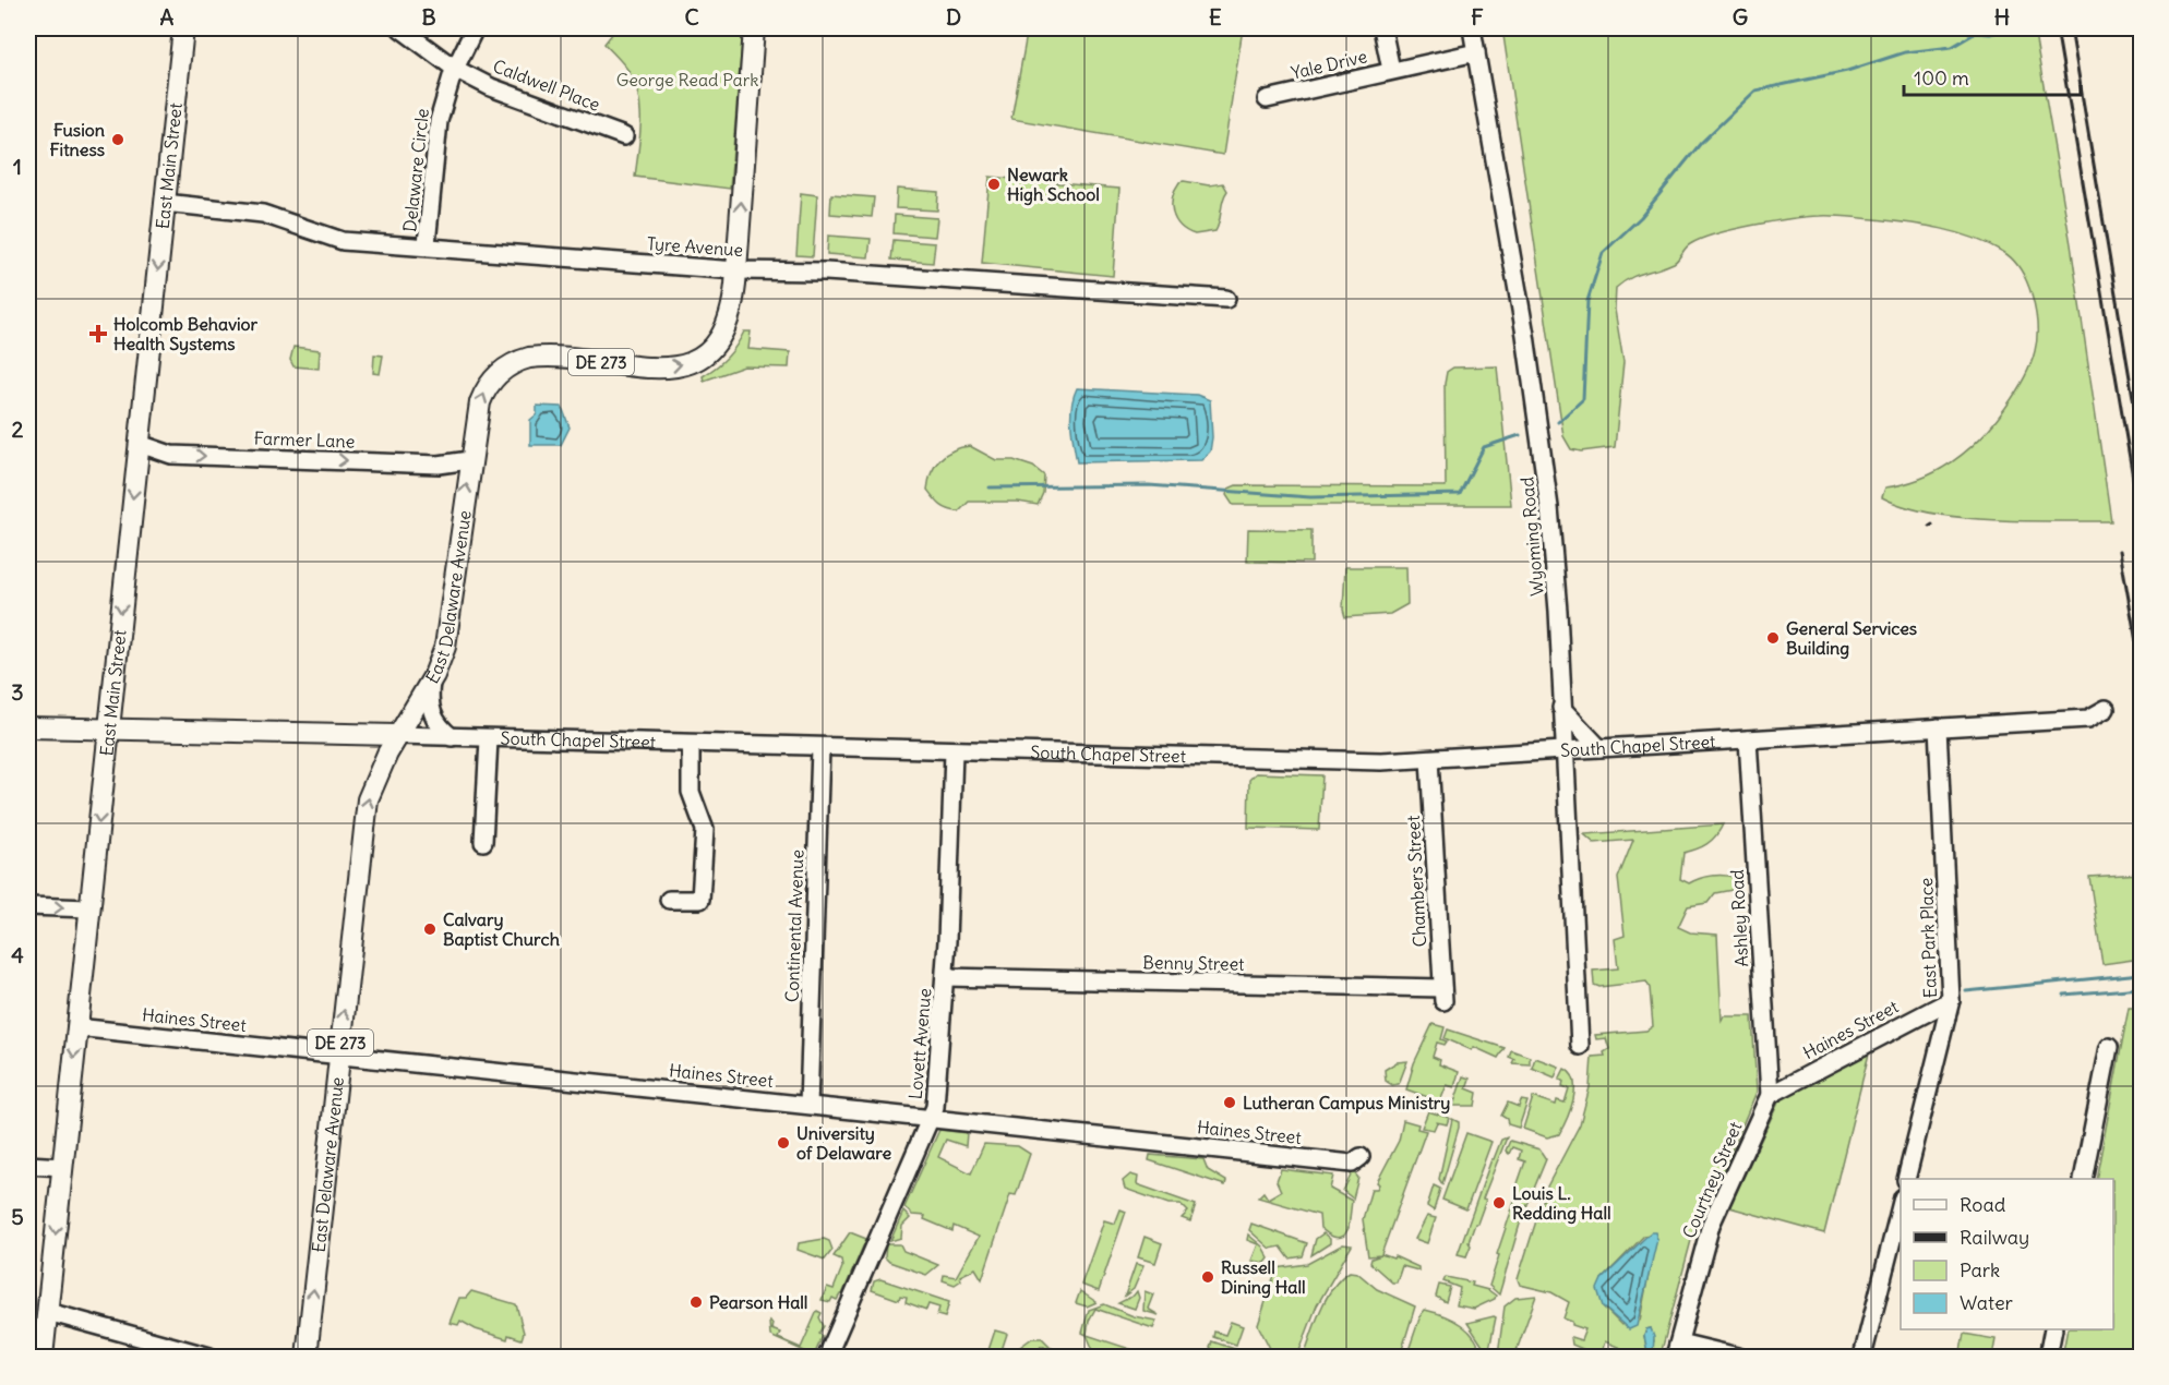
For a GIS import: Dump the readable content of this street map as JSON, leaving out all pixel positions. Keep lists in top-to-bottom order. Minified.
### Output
{"streets":{"main road":["East Main Street","DE 273","East Delaware Avenue","South Chapel Street"],"street":["Yale Drive","Caldwell Place","Delaware Circle","Tyre Avenue","Farmer Lane","Wyoming Road","Chambers Street","Ashley Road","Continental Avenue","East Park Place","Benny Street","Haines Street","Lovett Avenue","Courtney Street"]},"crossings":[["Yale Drive","Wyoming Road"],["Caldwell Place","Delaware Circle"],["East Main Street","Tyre Avenue"],["East Main Street","Farmer Lane"],["East Main Street","South Chapel Street"],["East Main Street","Haines Street"],["Delaware Circle","Tyre Avenue"],["Tyre Avenue","East Delaware Avenue"],["Farmer Lane","East Delaware Avenue"],["Wyoming Road","South Chapel Street"],["East Delaware Avenue","South Chapel Street"],["East Delaware Avenue","Haines Street"],["South Chapel Street","Chambers Street"],["South Chapel Street","Ashley Road"],["South Chapel Street","Continental Avenue"],["South Chapel Street","East Park Place"],["South Chapel Street","Lovett Avenue"],["Chambers Street","Benny Street"],["Ashley Road","Haines Street"],["Ashley Road","Courtney Street"],["Continental Avenue","Haines Street"],["East Park Place","Haines Street"],["Benny Street","Lovett Avenue"],["Haines Street","Lovett Avenue"],["Haines Street","Courtney Street"]],"one_way":["East Main Street","Farmer Lane","East Delaware Avenue"],"parks":["George Read Park"],"places":{"other":["Fusion Fitness","Newark High School","General Services Building","Calvary Baptist Church","Lutheran Campus Ministry","University of Delaware","Louis L. Redding Hall","Russell Dining Hall","Pearson Hall"],"health":["Holcomb Behavior Health Systems"]},"legend":["Road","Railway","Park","Water"],"scale_bar":"100 m","grid":{"columns":["A","B","C","D","E","F","G","H"],"rows":["1","2","3","4","5"]}}
